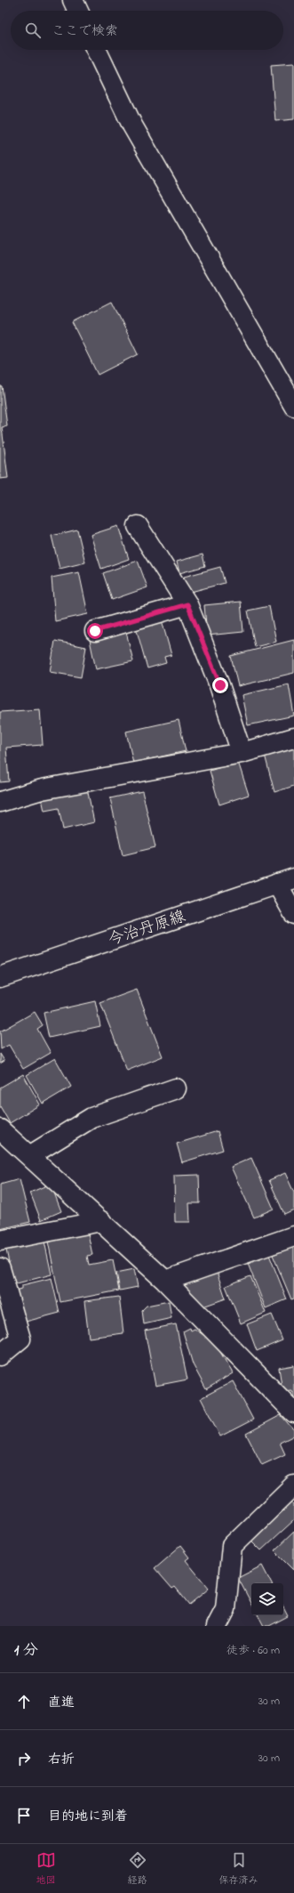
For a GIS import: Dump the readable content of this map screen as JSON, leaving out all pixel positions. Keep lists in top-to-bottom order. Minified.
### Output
{"streets":{"street":["今治丹原線"]},"page":{"search":"ここで検索","heading":["1 分","徒歩 · 60 m"],"list":[["直進","30 m"],["右折","30 m"],"目的地に到着"],"nav":["地図","経路","保存済み"]}}
